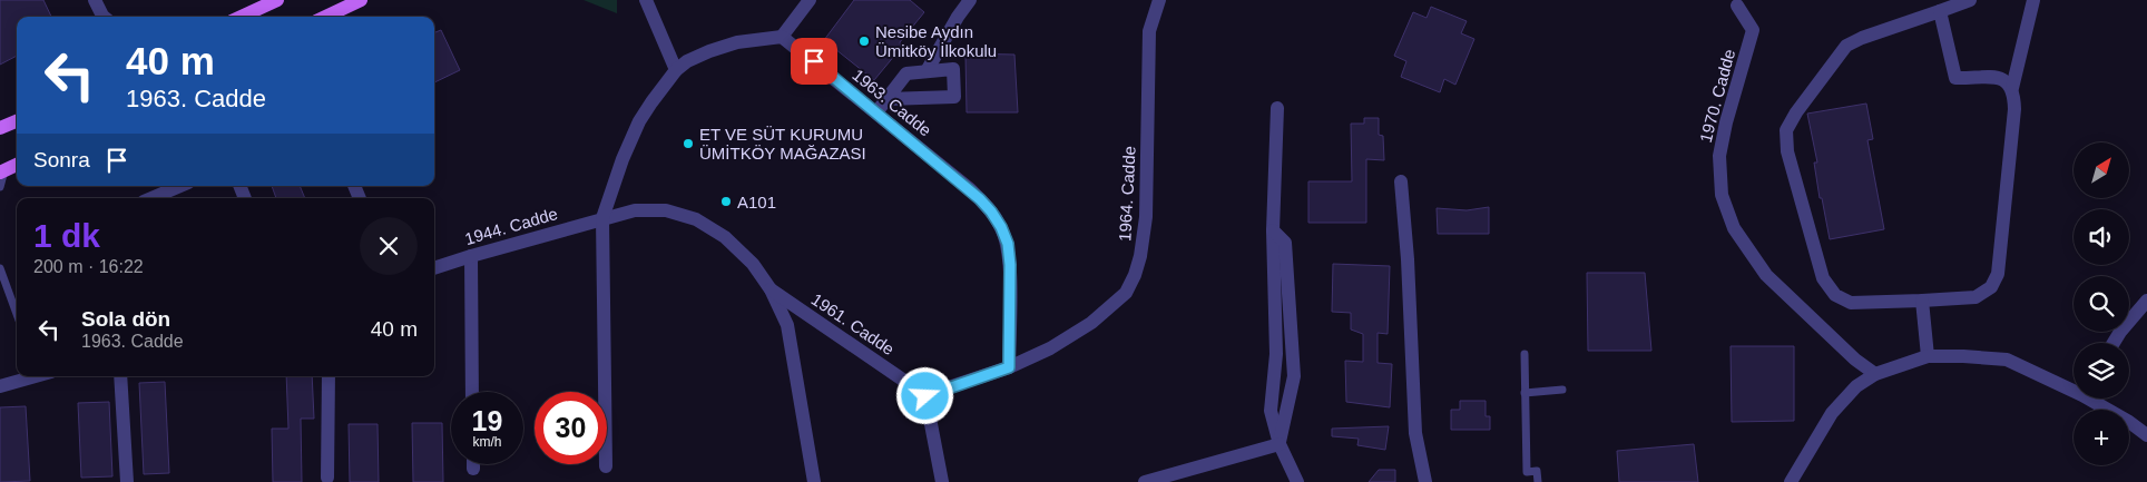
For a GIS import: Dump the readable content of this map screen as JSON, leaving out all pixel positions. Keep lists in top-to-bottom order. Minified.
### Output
{"streets":{"street":["1970. Cadde","1963. Cadde","1964. Cadde","1944. Cadde","1961. Cadde"]},"crossings":[["1963. Cadde","1964. Cadde"],["1964. Cadde","1961. Cadde"],["1944. Cadde","1961. Cadde"]],"places":["Nesibe Aydın Ümitköy İlkokulu","ET VE SÜT KURUMU ÜMİTKÖY MAĞAZASI","A101"],"north":"top right","page":{"turn":["40 m","1963. Cadde"],"then":"Sonra","map_buttons":"+","heading":["1 dk","200 m · 16:22"],"list":[{"name":"Sola dön","note":"1963. Cadde","value":"40 m"}],"speed":"19 km/h","limit":"30"}}
